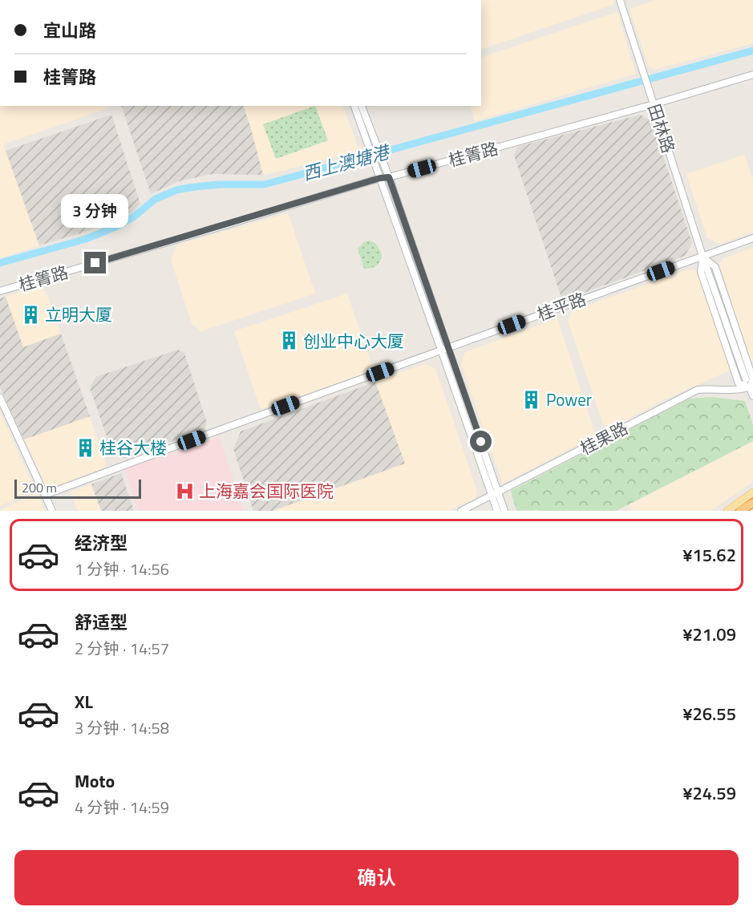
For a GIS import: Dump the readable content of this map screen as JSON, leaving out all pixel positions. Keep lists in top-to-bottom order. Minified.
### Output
{"streets":{"street":["田林路","桂箐路","桂平路","桂果路"]},"crossings":[["田林路","桂箐路"],["田林路","桂平路"],["田林路","桂果路"]],"water":["西上澳塘港"],"places":{"building":["立明大厦","创业中心大厦","Power","桂谷大楼"],"hospital":["上海嘉会国际医院"]},"scale_bar":"200 m","page":{"banner":["宜山路","桂箐路"],"bubble":"3 分钟","scale":"200 m","list":[{"name":"经济型","note":"1 分钟 · 14:56","value":"¥15.62"},{"name":"舒适型","note":"2 分钟 · 14:57","value":"¥21.09"},{"name":"XL","note":"3 分钟 · 14:58","value":"¥26.55"},{"name":"Moto","note":"4 分钟 · 14:59","value":"¥24.59"}],"buttons":"确认"}}
